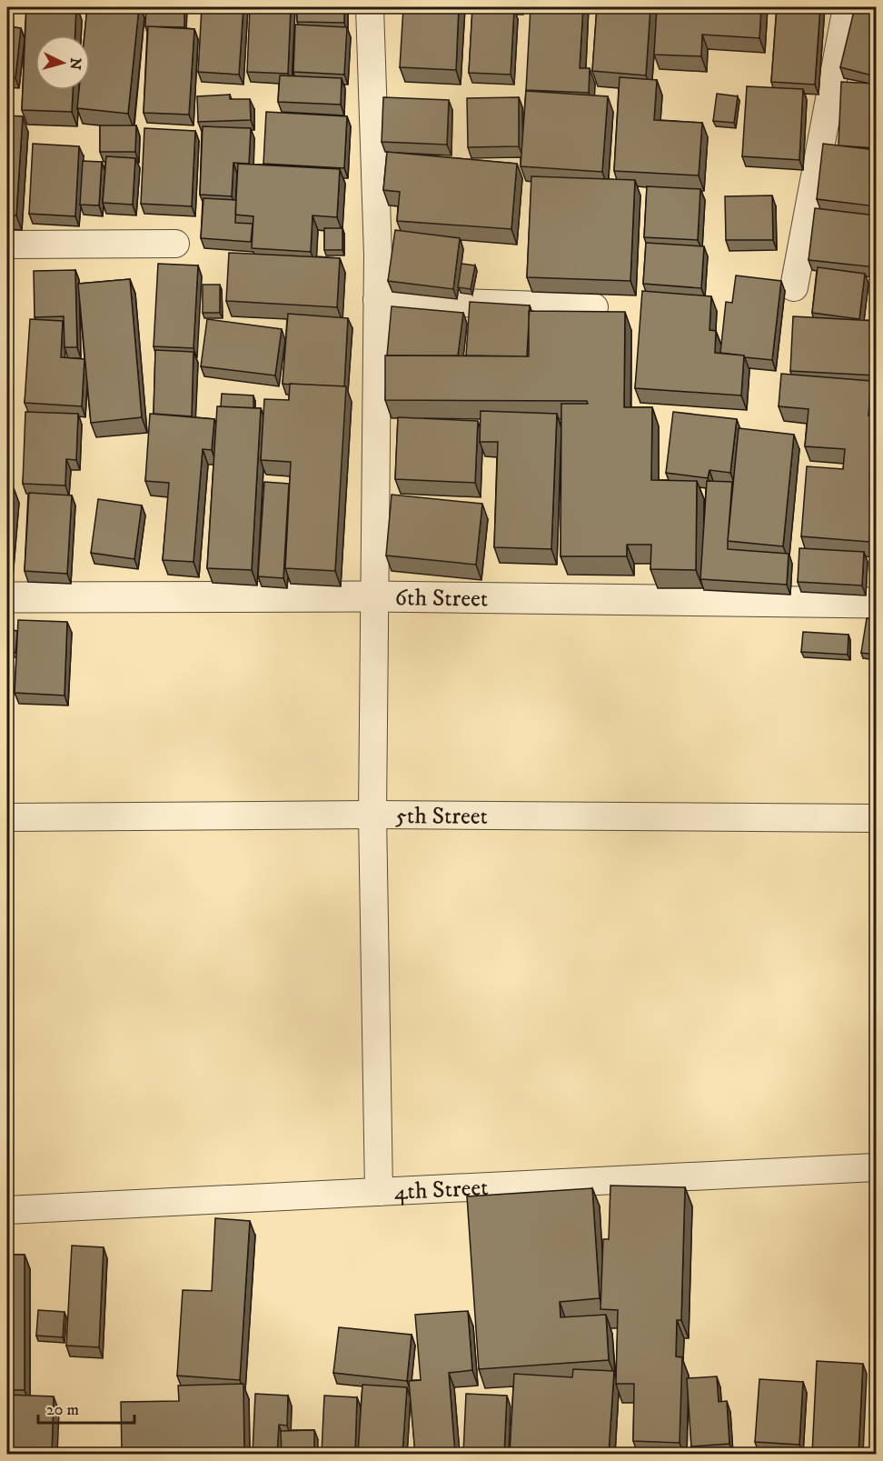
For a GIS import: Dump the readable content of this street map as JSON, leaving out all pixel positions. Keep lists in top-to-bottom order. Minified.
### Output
{"streets":{"street":["6th Street","5th Street","4th Street"]},"scale_bar":"20 m","north":"right"}
